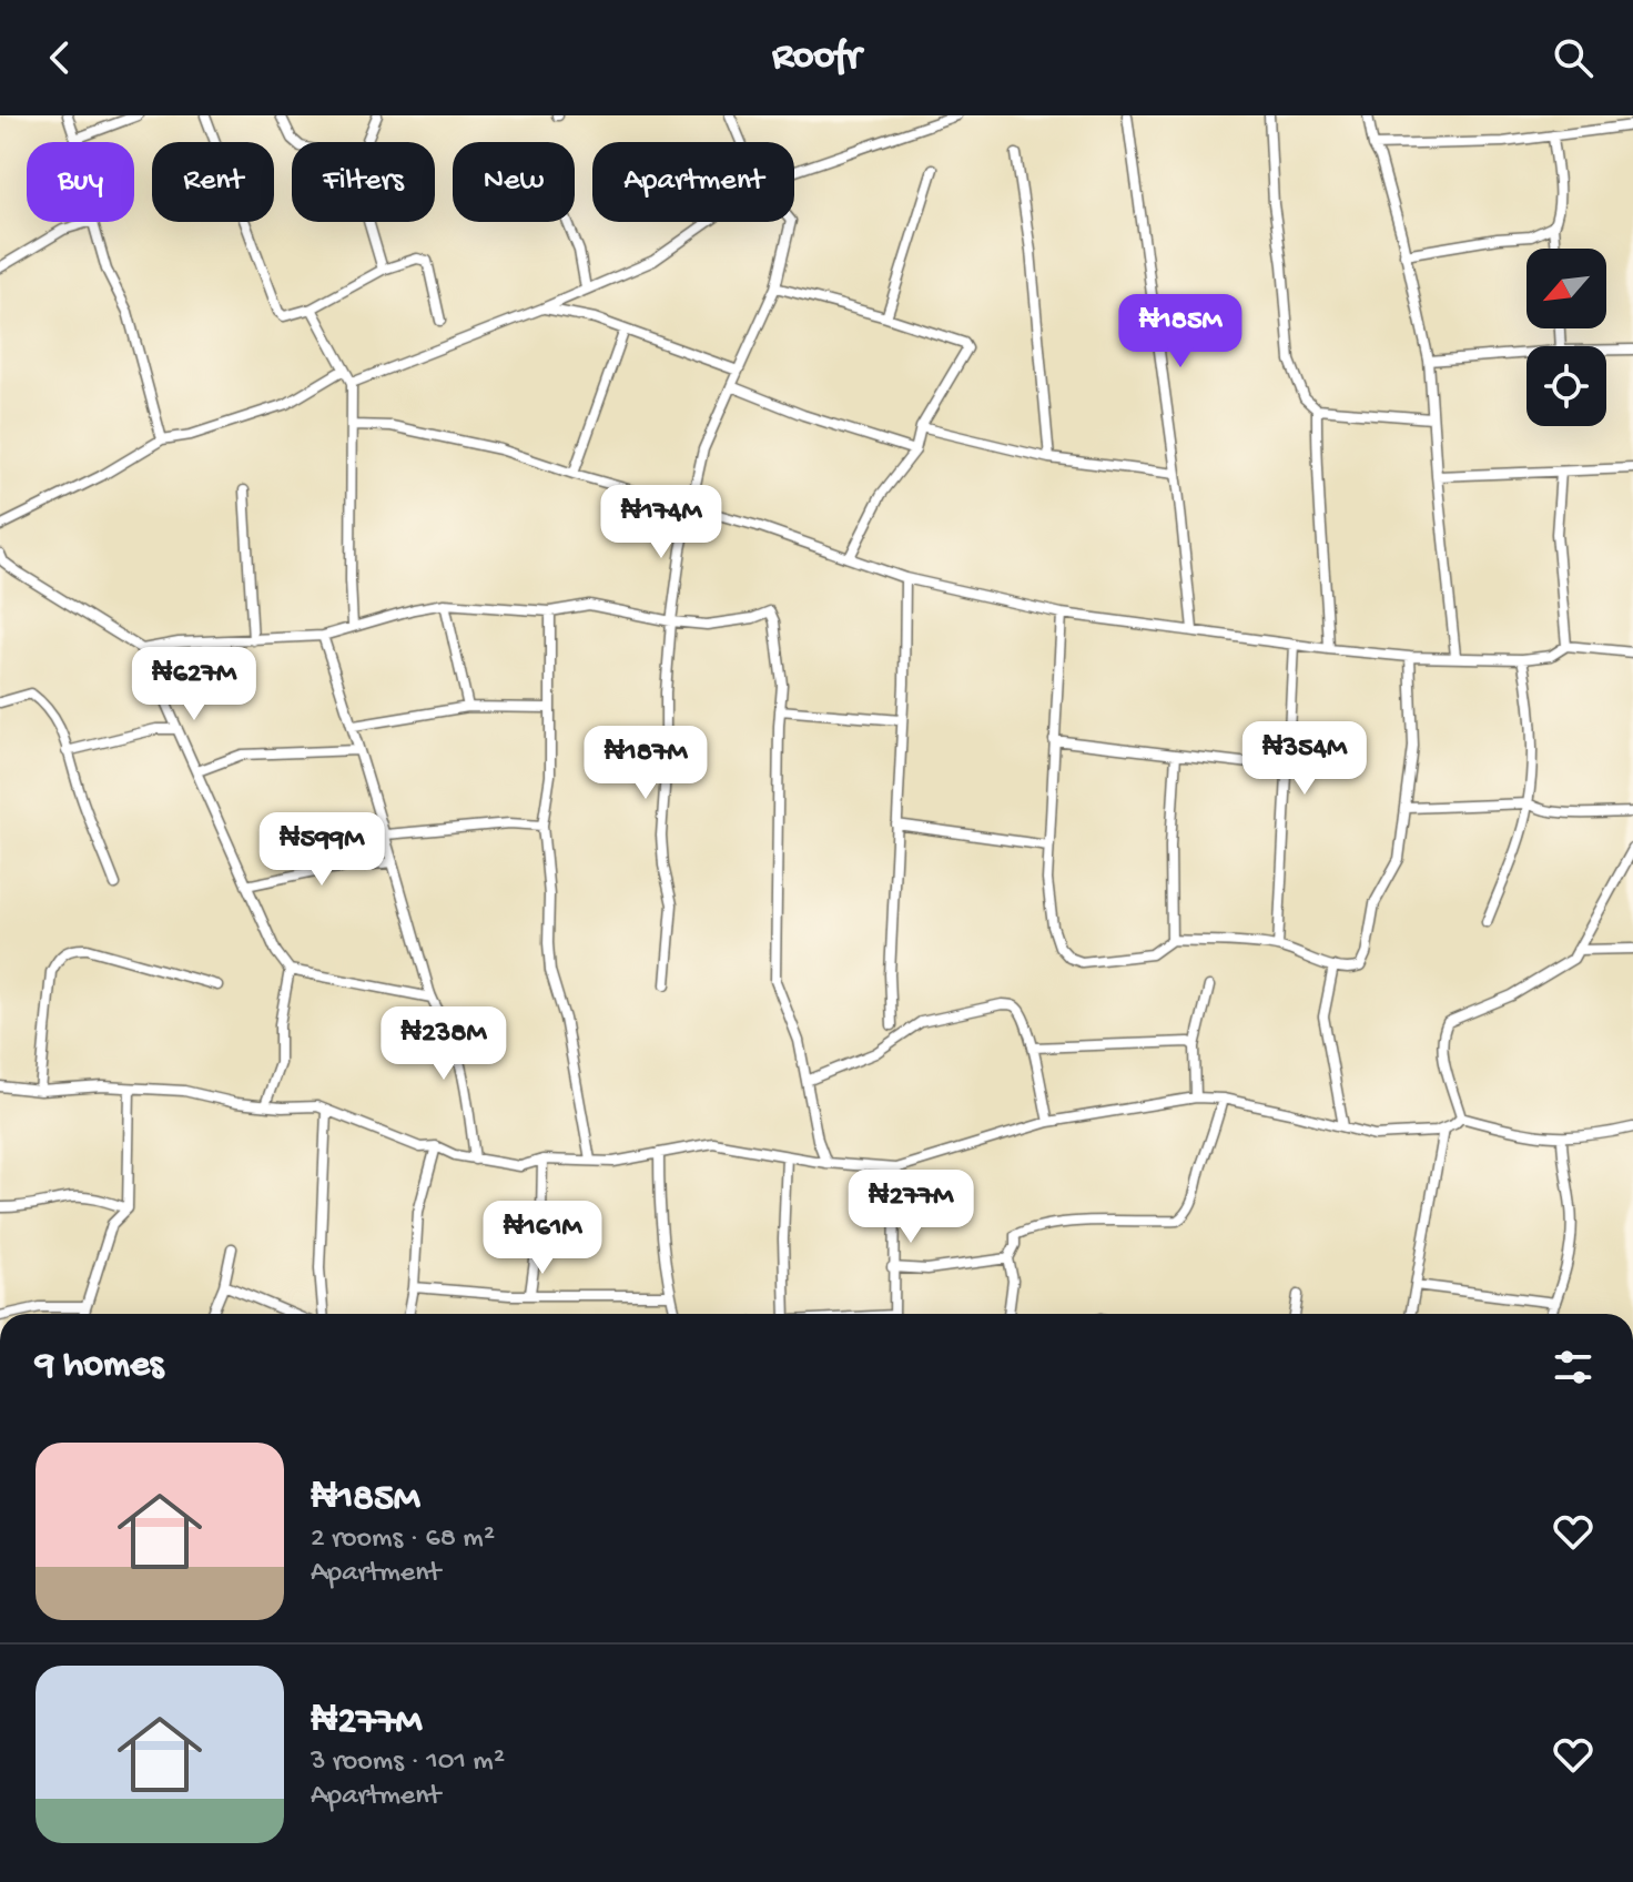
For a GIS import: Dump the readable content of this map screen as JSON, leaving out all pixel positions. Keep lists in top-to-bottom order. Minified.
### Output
{"north":"bottom left","page":{"header":"Roofr","chip":["Buy","Rent","Filters","New","Apartment"],"price":["₦185M","₦174M","₦627M","₦354M","₦187M","₦599M","₦238M","₦277M","₦161M"],"heading":"9 homes","list":[{"name":"₦185M","note":"2 rooms · 68 m² · Apartment"},{"name":"₦277M","note":"3 rooms · 101 m² · Apartment"}]}}
